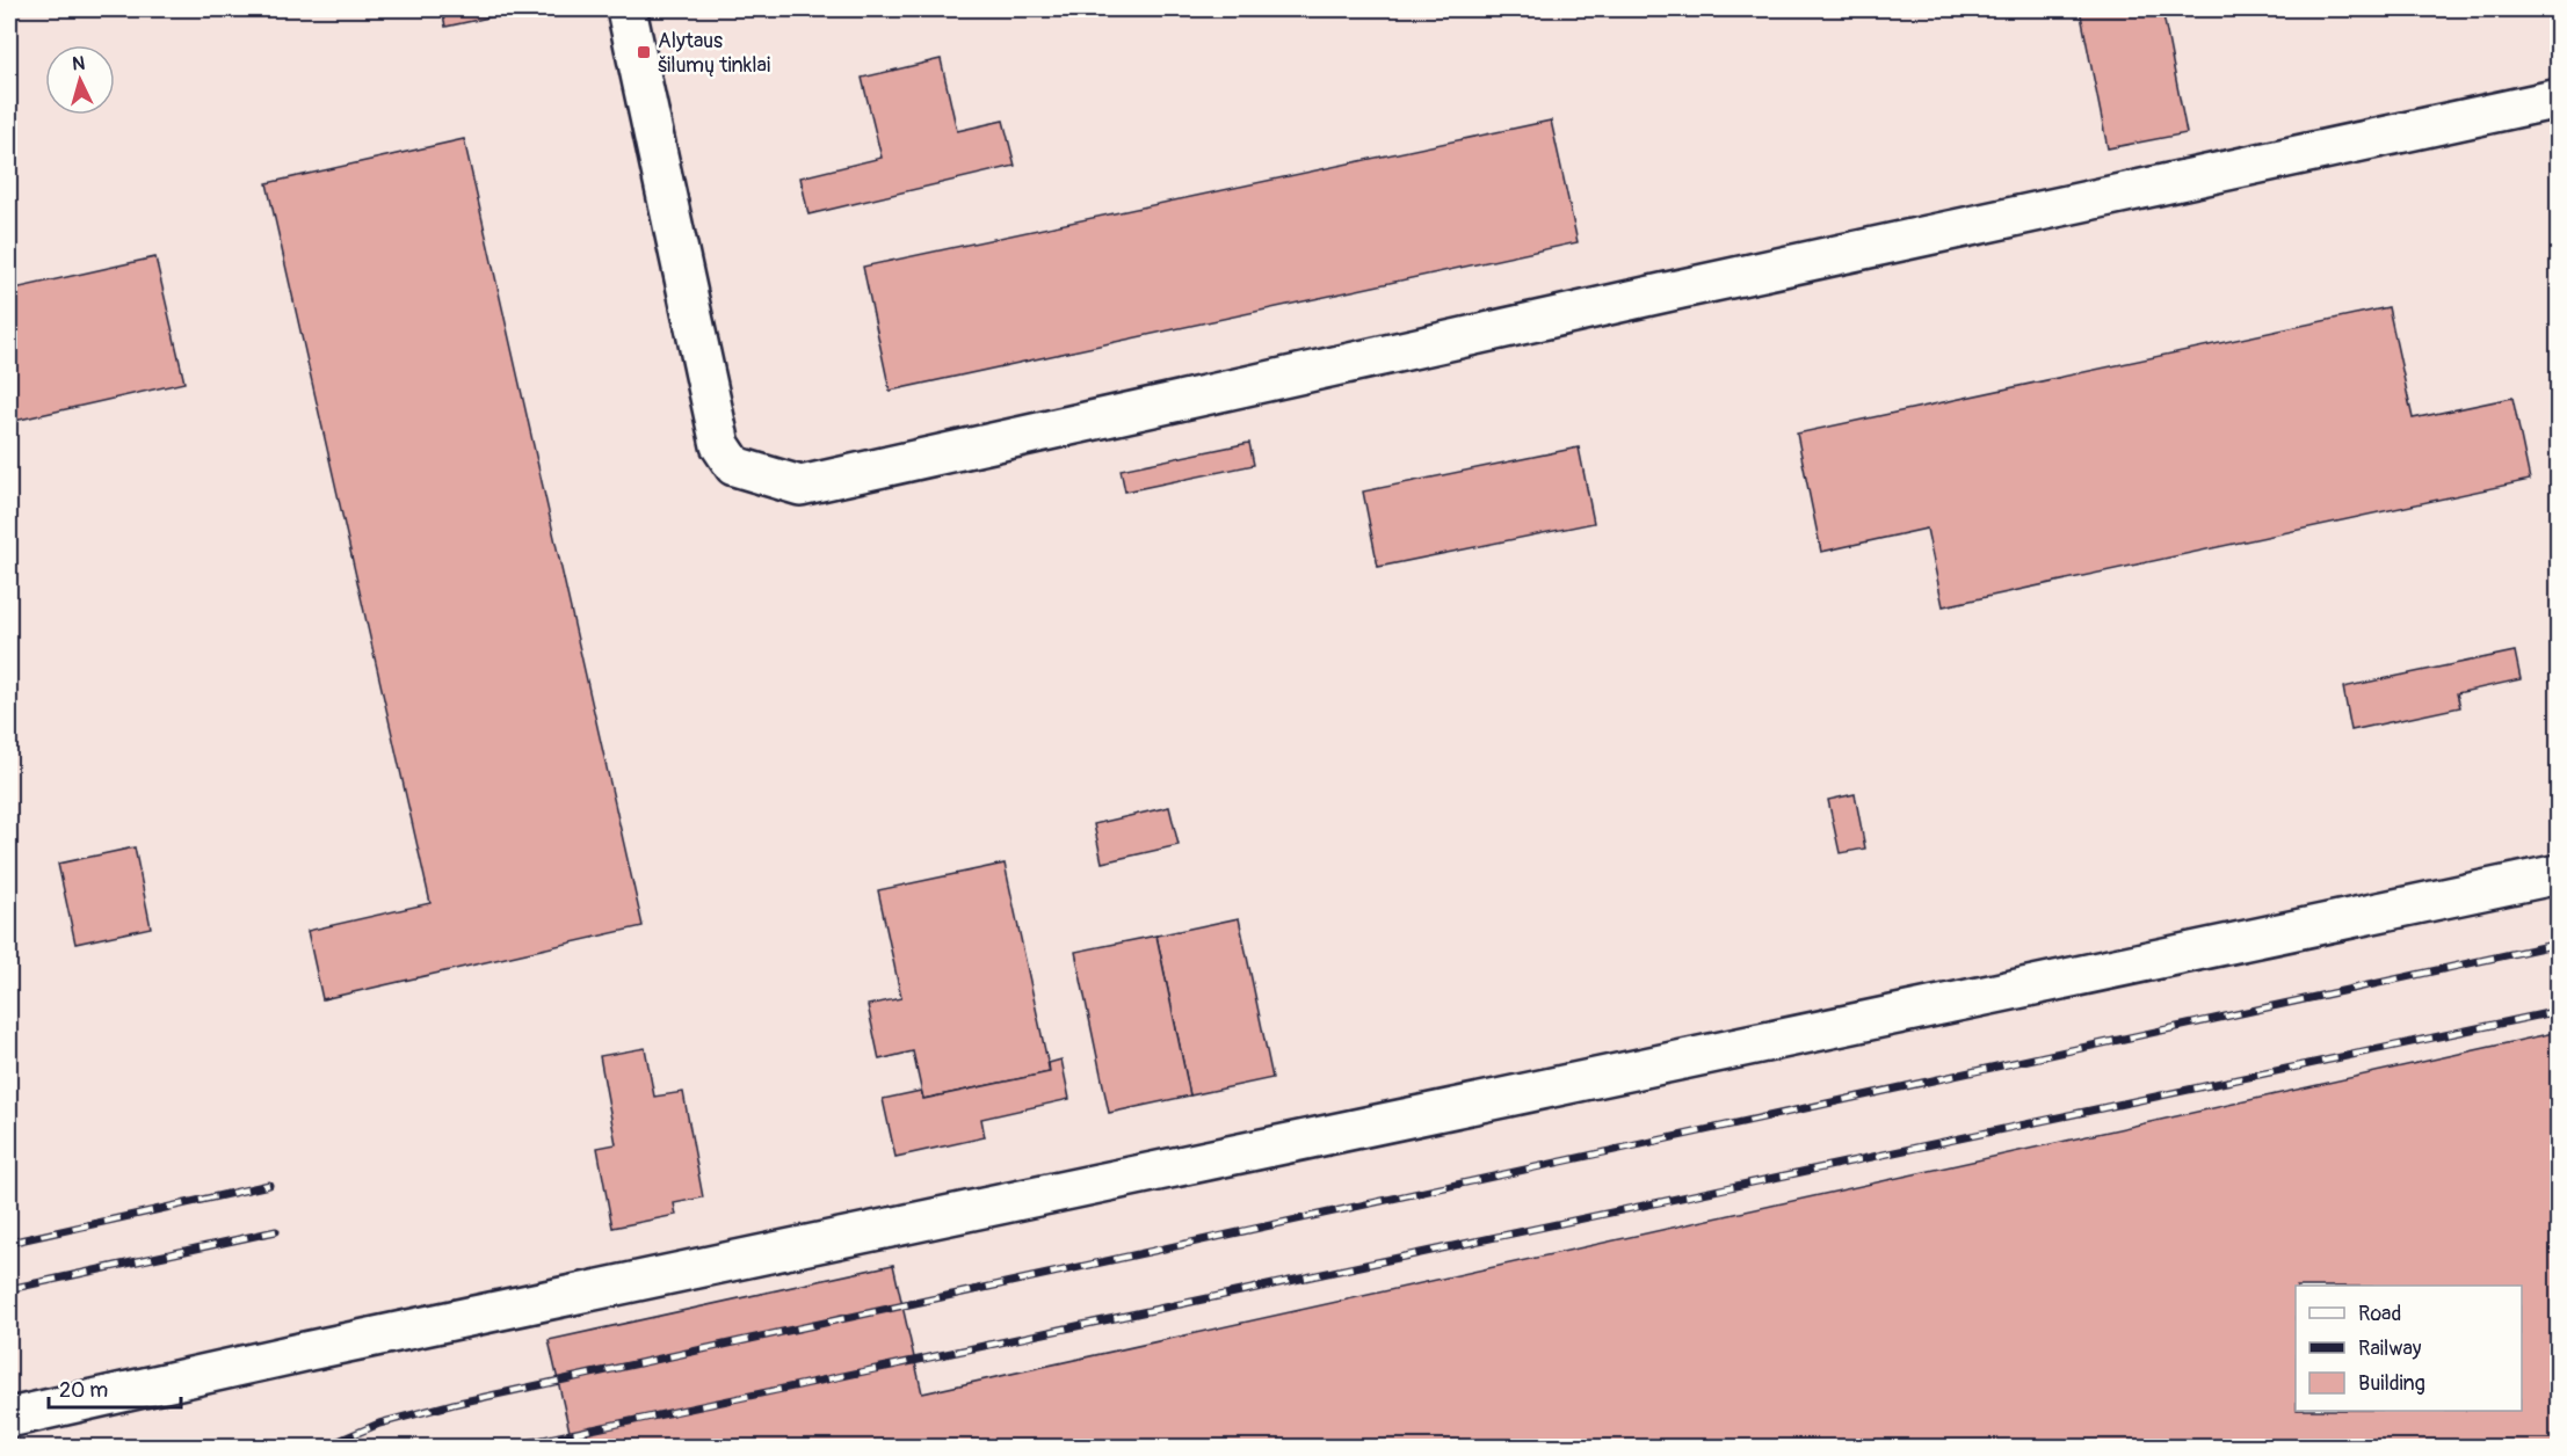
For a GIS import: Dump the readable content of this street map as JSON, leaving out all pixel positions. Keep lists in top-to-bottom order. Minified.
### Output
{"places":{"transit":["Alytaus šilumų tinklai"]},"legend":["Road","Railway","Building"],"scale_bar":"20 m","north":"top"}
